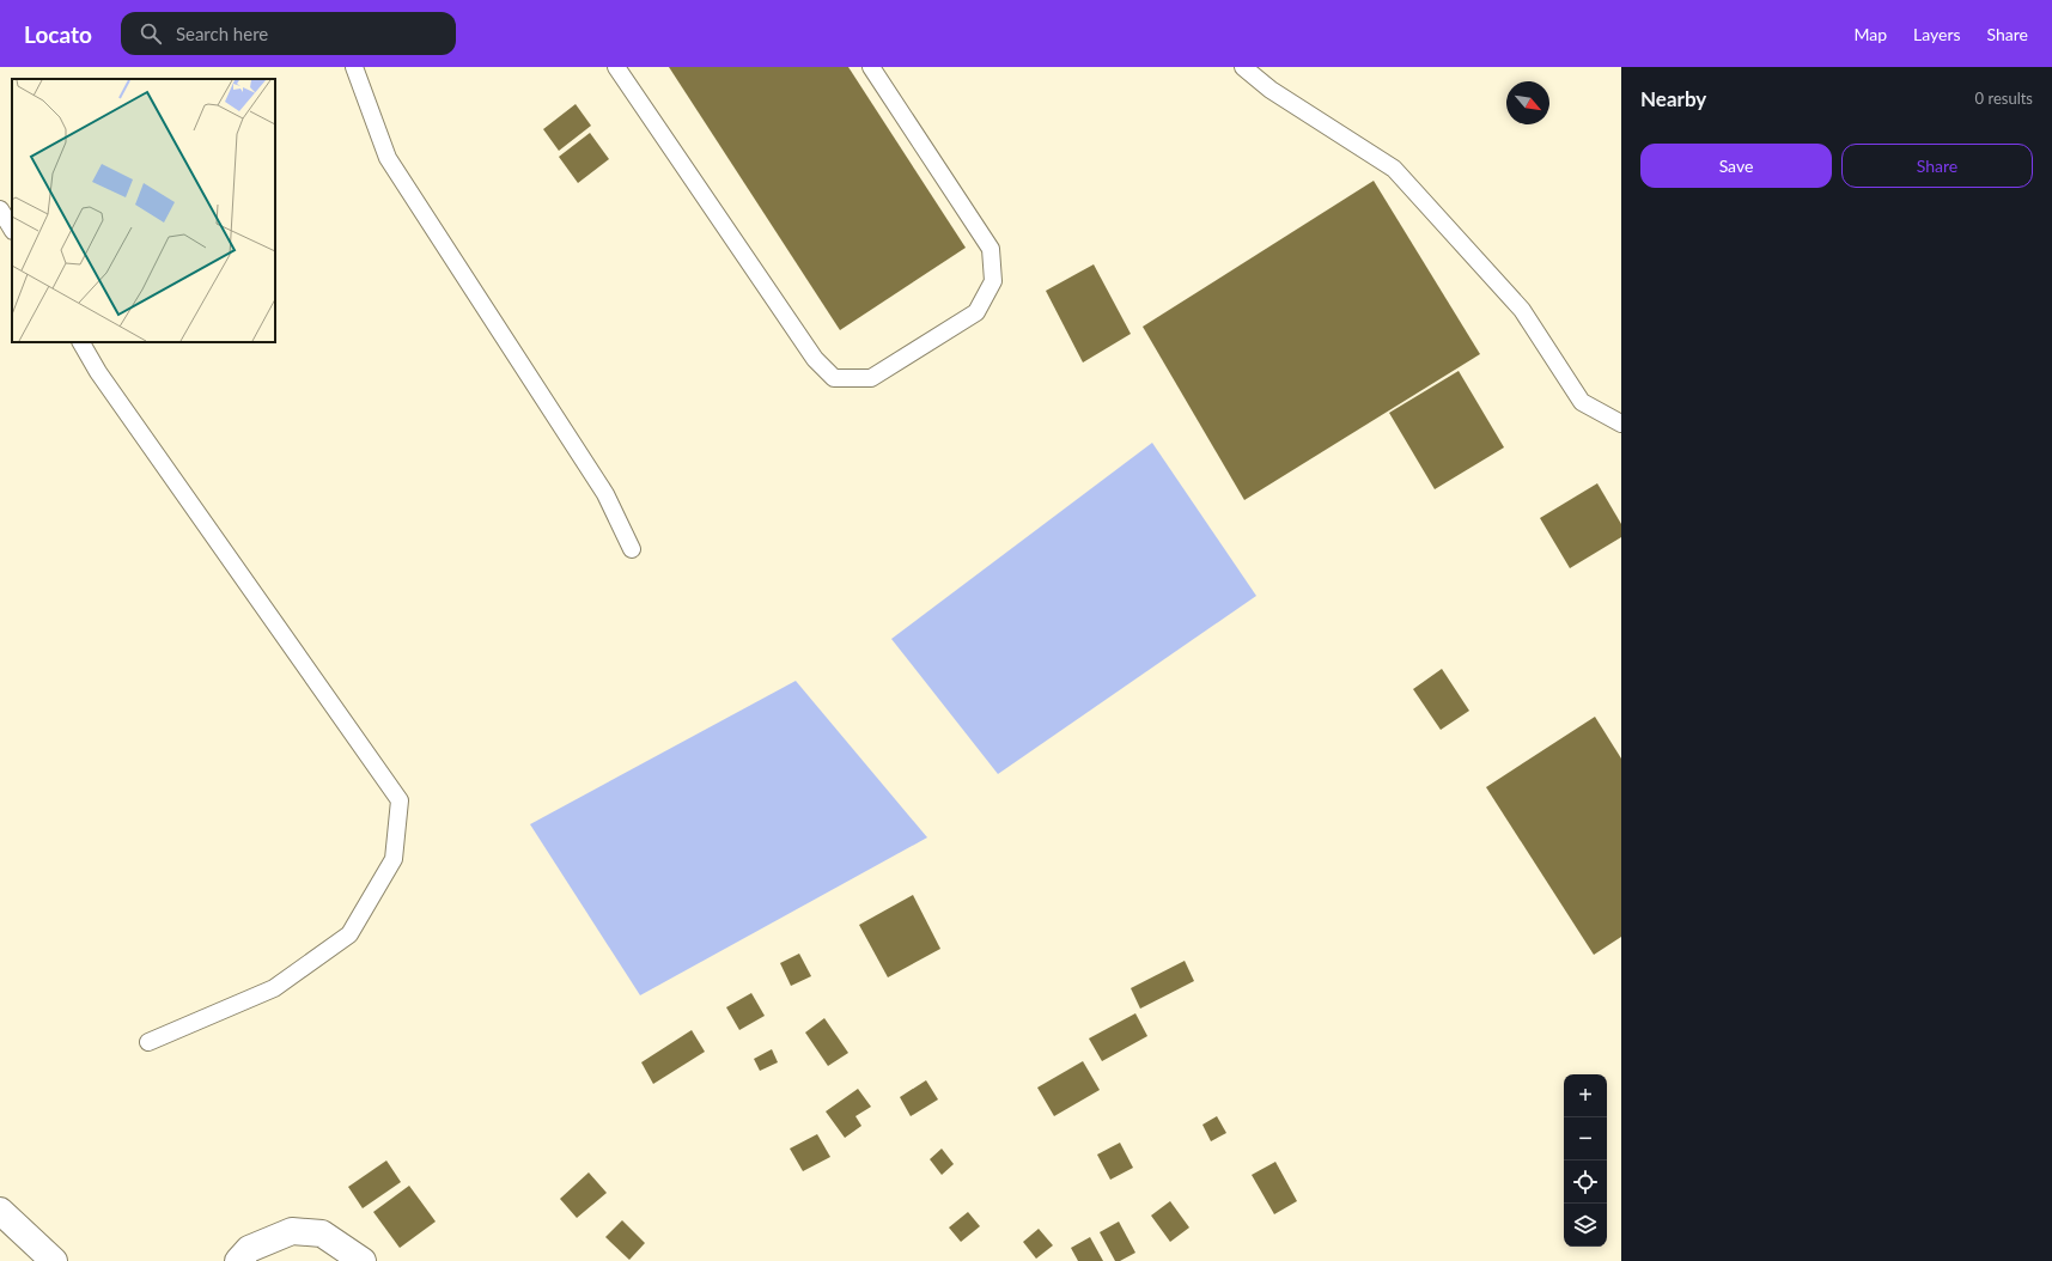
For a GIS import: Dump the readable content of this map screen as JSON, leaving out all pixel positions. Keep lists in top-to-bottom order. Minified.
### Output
{"north":"bottom right","page":{"header":"Locato","search":"Search here","nav":["Map","Layers","Share"],"heading":["Nearby","0 results"],"buttons":["Save","Share"],"map_buttons":["+","−"]}}
